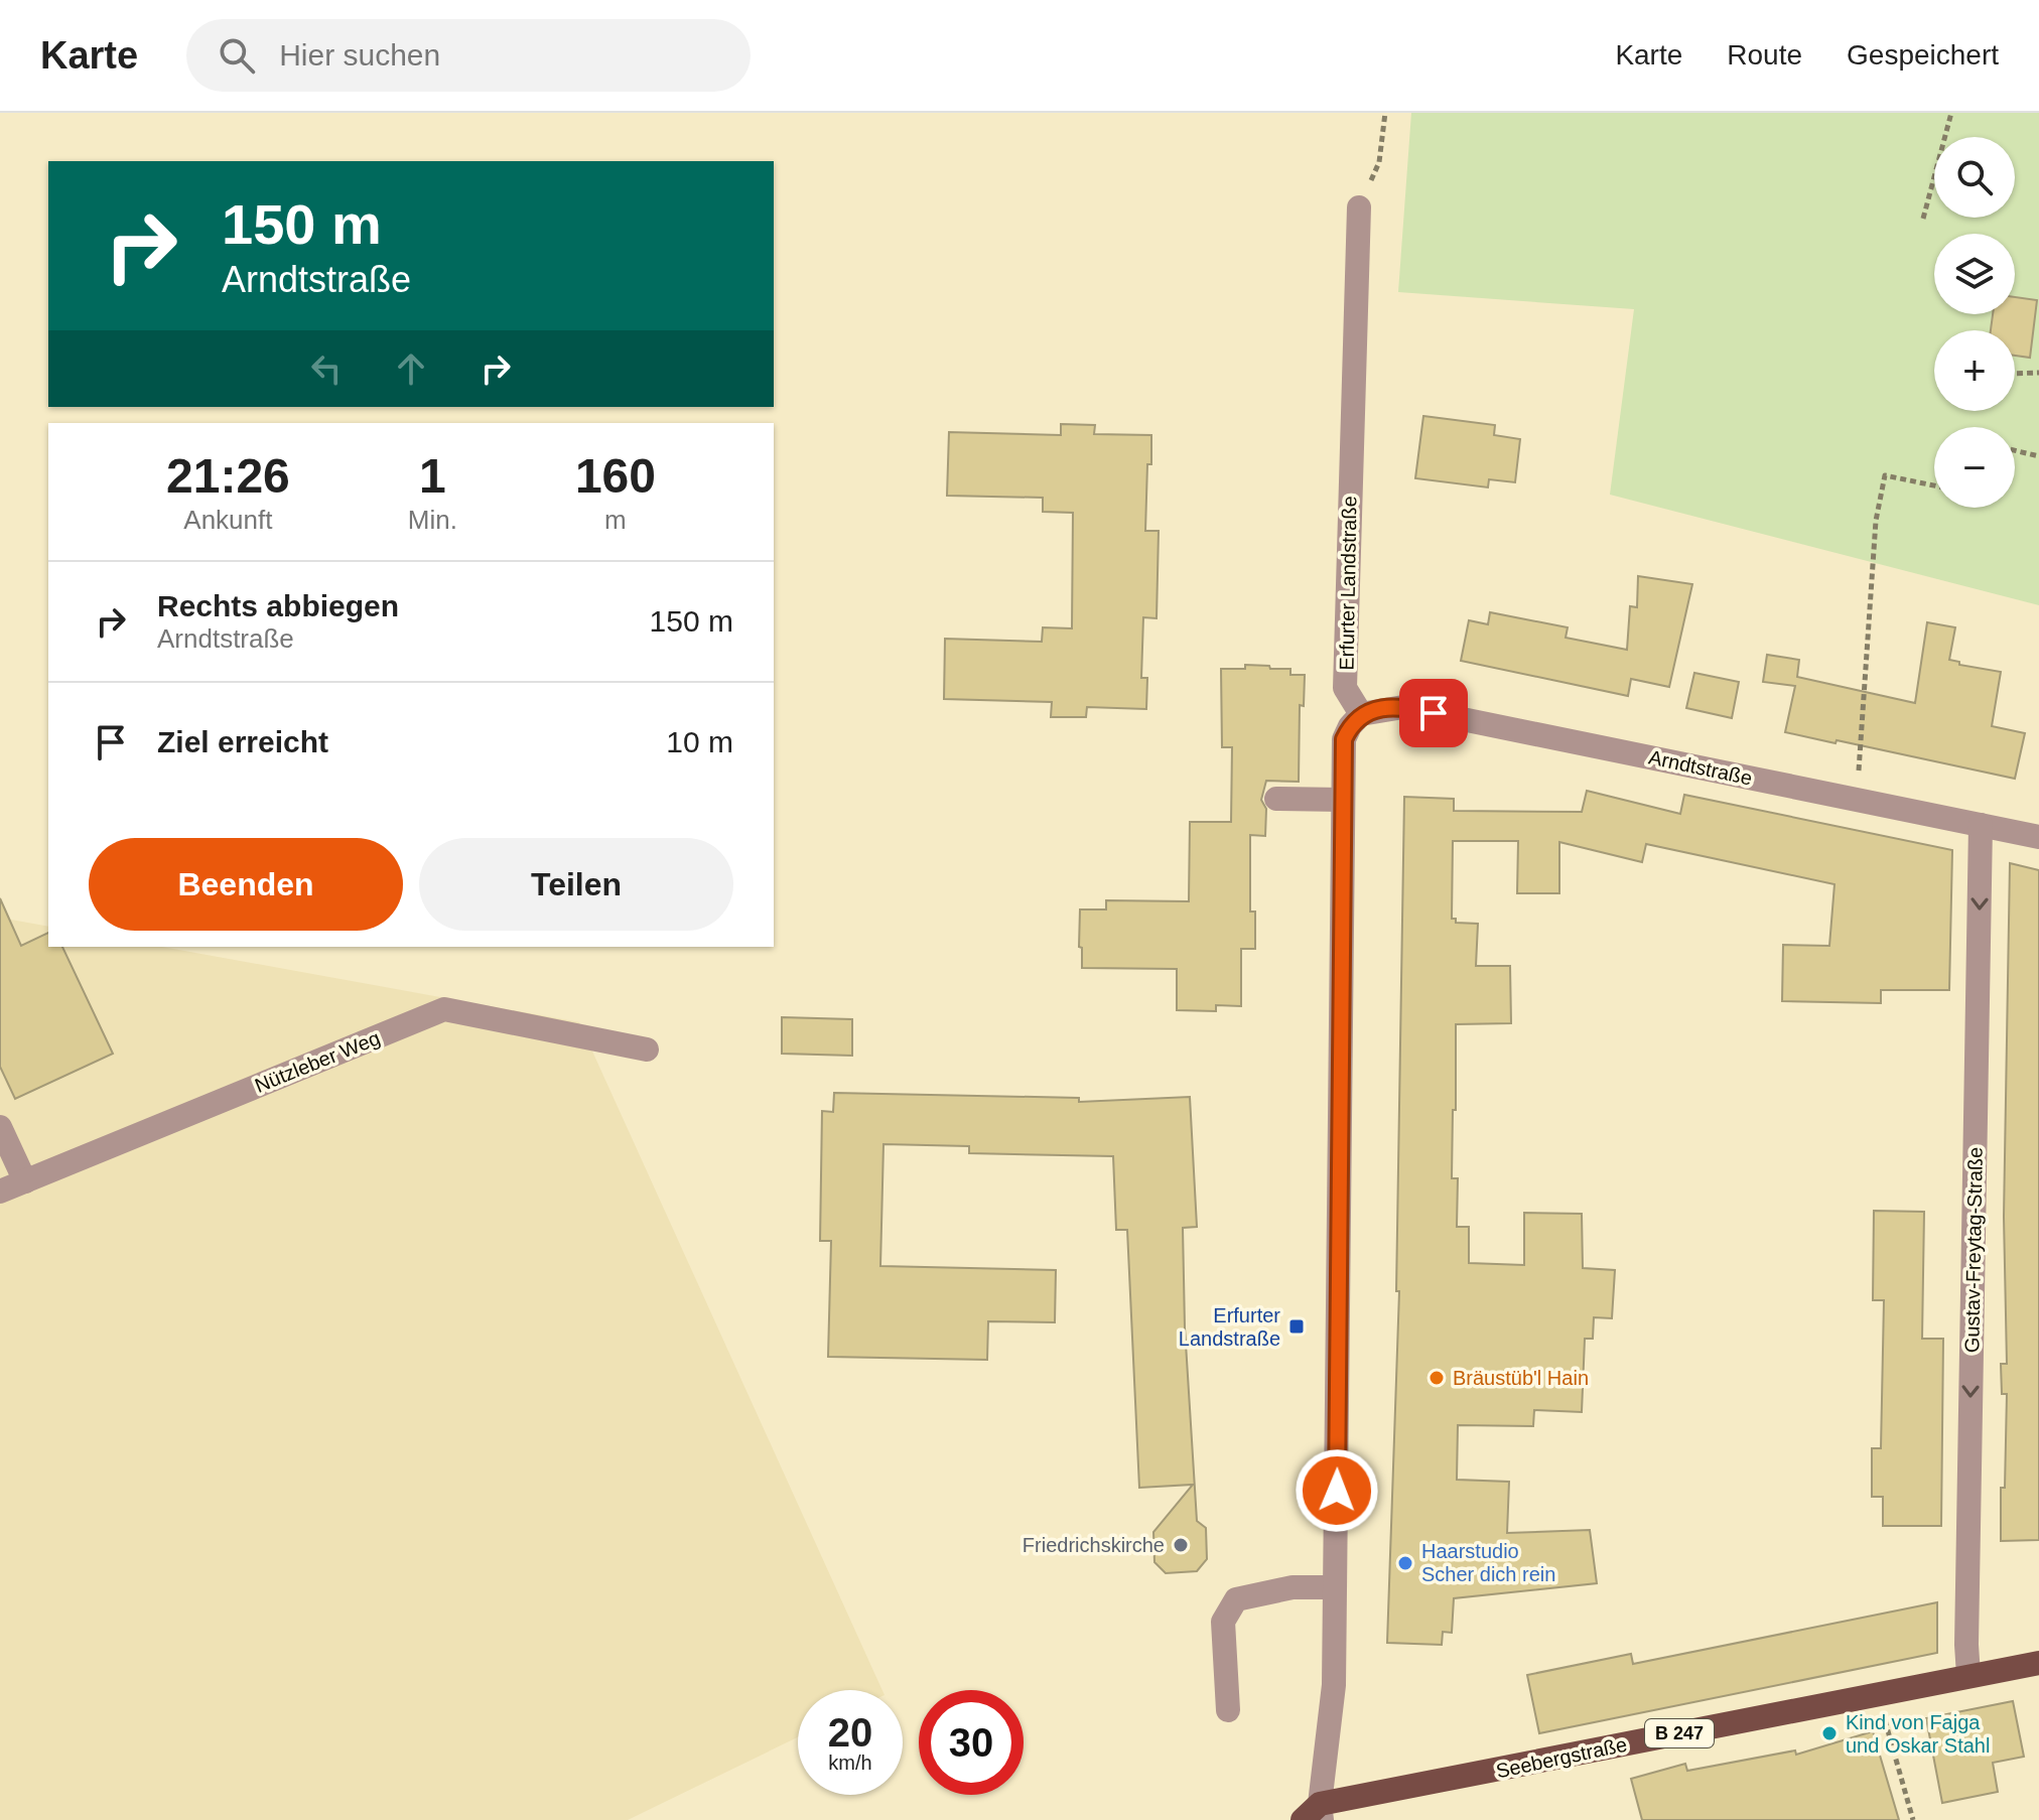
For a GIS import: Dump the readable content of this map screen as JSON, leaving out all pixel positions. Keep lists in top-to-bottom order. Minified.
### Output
{"streets":{"main road":["B 247","Seebergstraße"],"street":["Erfurter Landstraße","Arndtstraße","Nützleber Weg","Gustav-Freytag-Straße"]},"crossings":[["Erfurter Landstraße","Arndtstraße"],["Arndtstraße","Gustav-Freytag-Straße"],["Gustav-Freytag-Straße","Seebergstraße"]],"one_way":["Gustav-Freytag-Straße"],"places":{"transit":["Erfurter Landstraße"],"other":["Bräustüb'l Hain","Friedrichskirche","Haarstudio Scher dich rein","Kind von Fajga und Oskar Stahl"]},"page":{"header":"Karte","search":"Hier suchen","nav":["Karte","Route","Gespeichert"],"map_buttons":["+","−"],"turn":["150 m","Arndtstraße"],"eta":["21:26","Ankunft","1","Min.","160","m"],"list":[{"name":"Rechts abbiegen","note":"Arndtstraße","value":"150 m"},{"name":"Ziel erreicht","value":"10 m"}],"buttons":["Beenden","Teilen"],"speed":"20 km/h","limit":"30"}}
